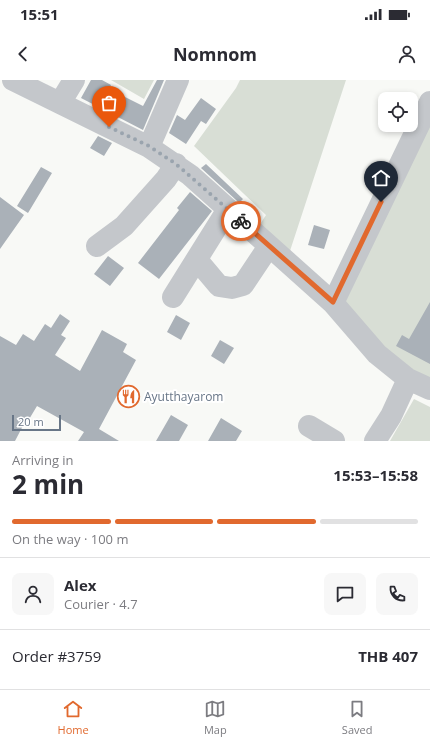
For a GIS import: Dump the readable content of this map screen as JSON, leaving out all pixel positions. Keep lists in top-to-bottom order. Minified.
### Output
{"places":{"restaurant":["Ayutthayarom"]},"scale_bar":"20 m","page":{"status":"15:51","header":"Nomnom","scale":"20 m","heading":["2 min","Arriving in","15:53–15:58"],"panel":["Alex","Courier · 4.7","Order #3759","THB 407"],"bar":"On the way · 100 m","tabs":["Home","Map","Saved"]}}
